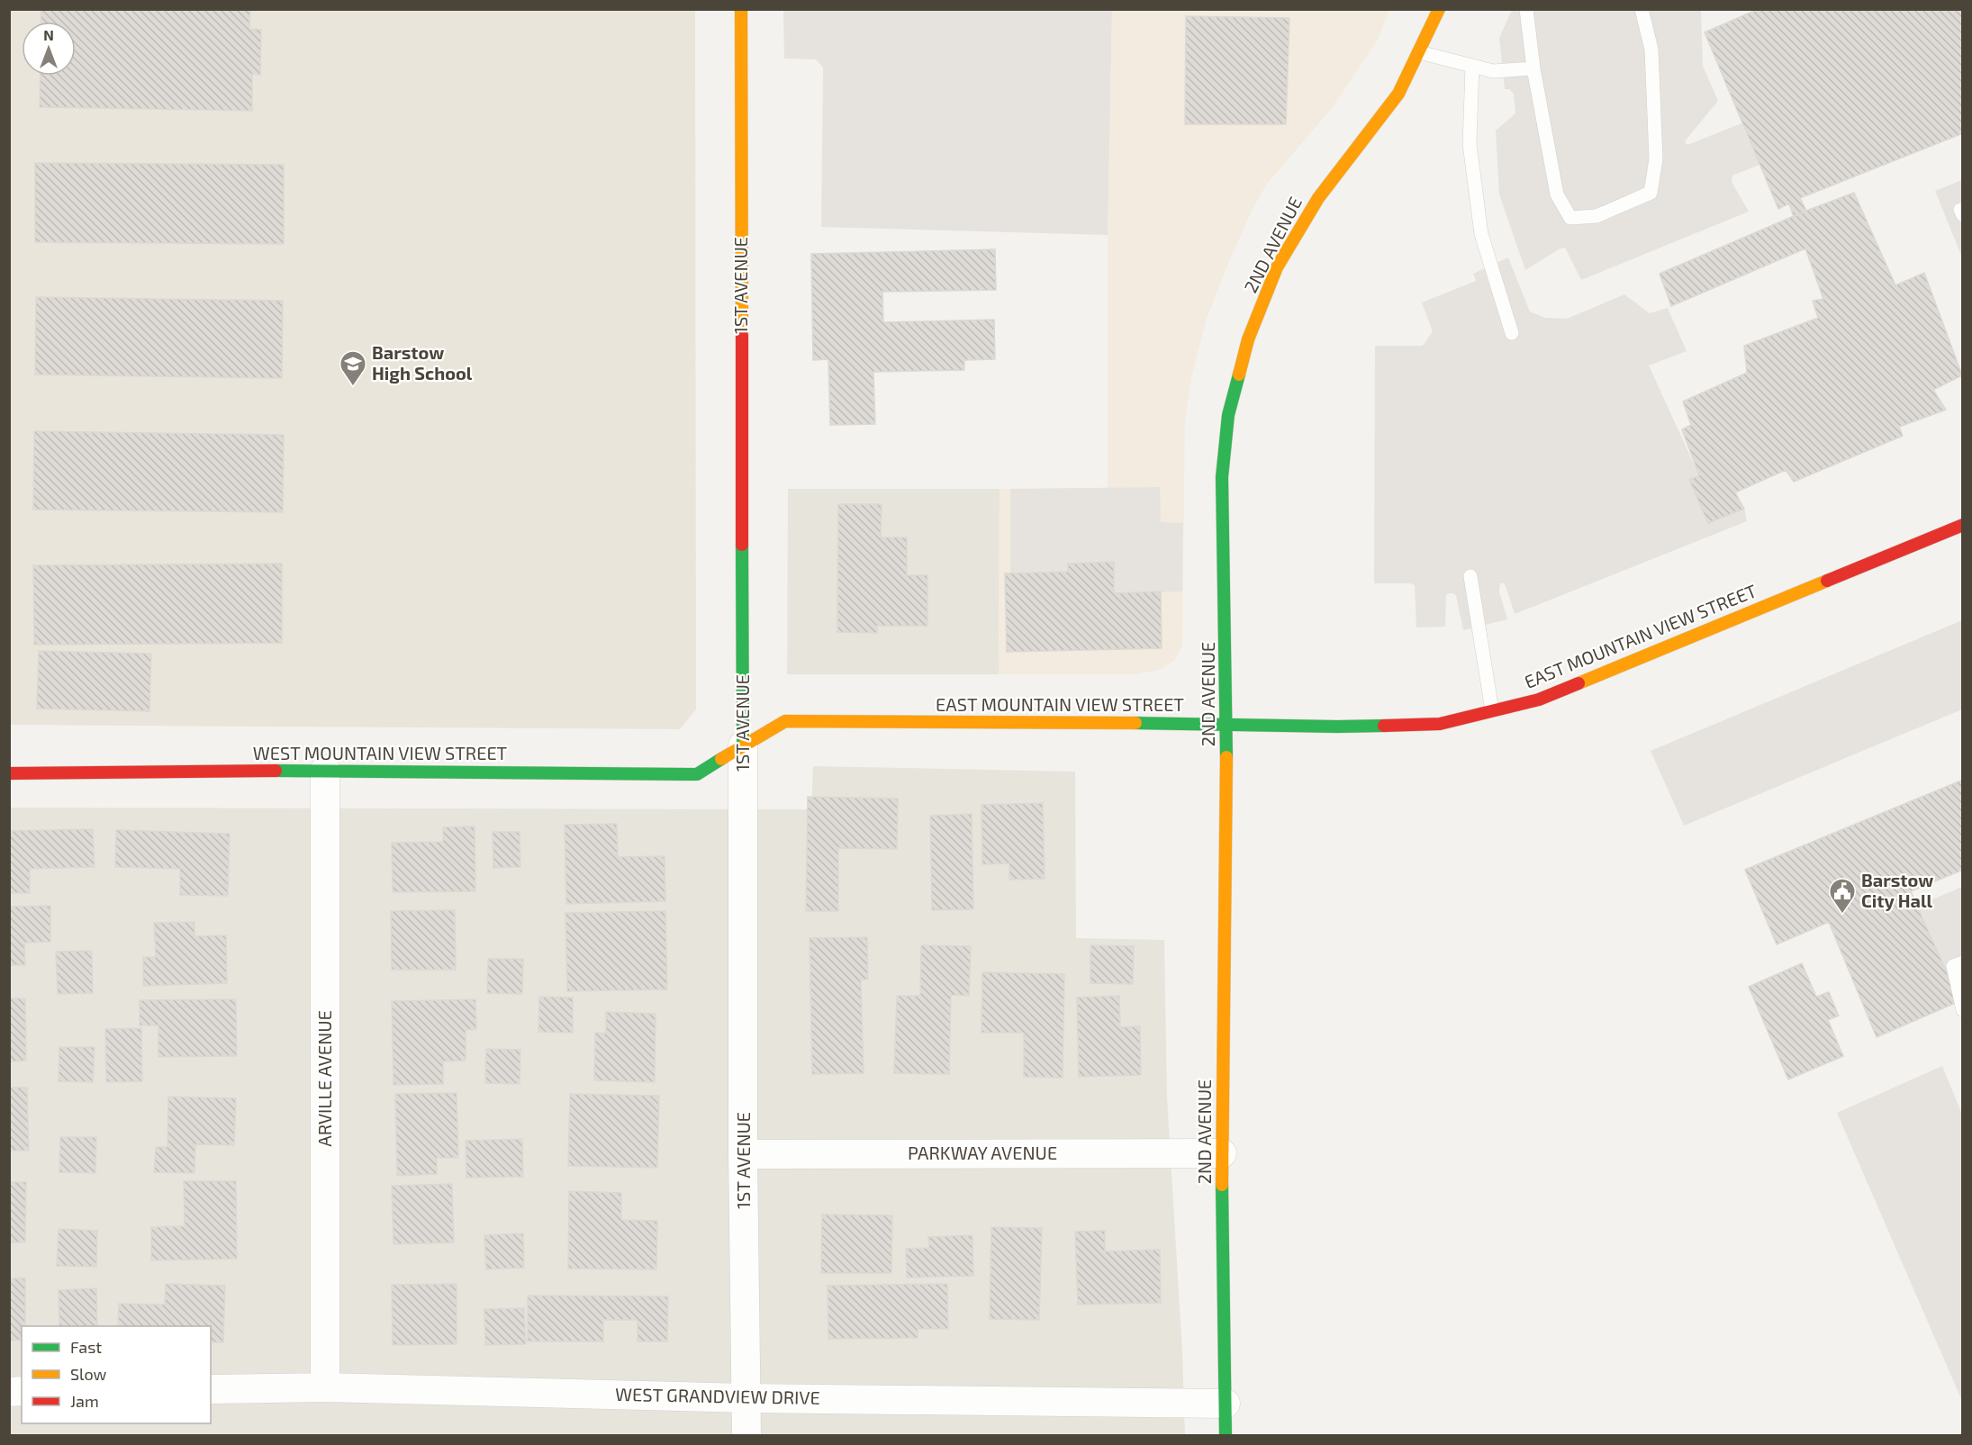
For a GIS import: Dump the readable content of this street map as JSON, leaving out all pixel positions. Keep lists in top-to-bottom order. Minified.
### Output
{"streets":{"street":["2ND AVENUE","1ST AVENUE","EAST MOUNTAIN VIEW STREET","WEST MOUNTAIN VIEW STREET","ARVILLE AVENUE","PARKWAY AVENUE","WEST GRANDVIEW DRIVE"]},"crossings":[["2ND AVENUE","EAST MOUNTAIN VIEW STREET"],["2ND AVENUE","PARKWAY AVENUE"],["2ND AVENUE","WEST GRANDVIEW DRIVE"],["1ST AVENUE","EAST MOUNTAIN VIEW STREET"],["1ST AVENUE","WEST MOUNTAIN VIEW STREET"],["1ST AVENUE","PARKWAY AVENUE"],["1ST AVENUE","WEST GRANDVIEW DRIVE"],["EAST MOUNTAIN VIEW STREET","WEST MOUNTAIN VIEW STREET"],["WEST MOUNTAIN VIEW STREET","ARVILLE AVENUE"],["ARVILLE AVENUE","WEST GRANDVIEW DRIVE"]],"places":{"school or university":["Barstow High School"],"public building":["Barstow City Hall"]},"legend":["Fast","Slow","Jam"],"north":"top"}
